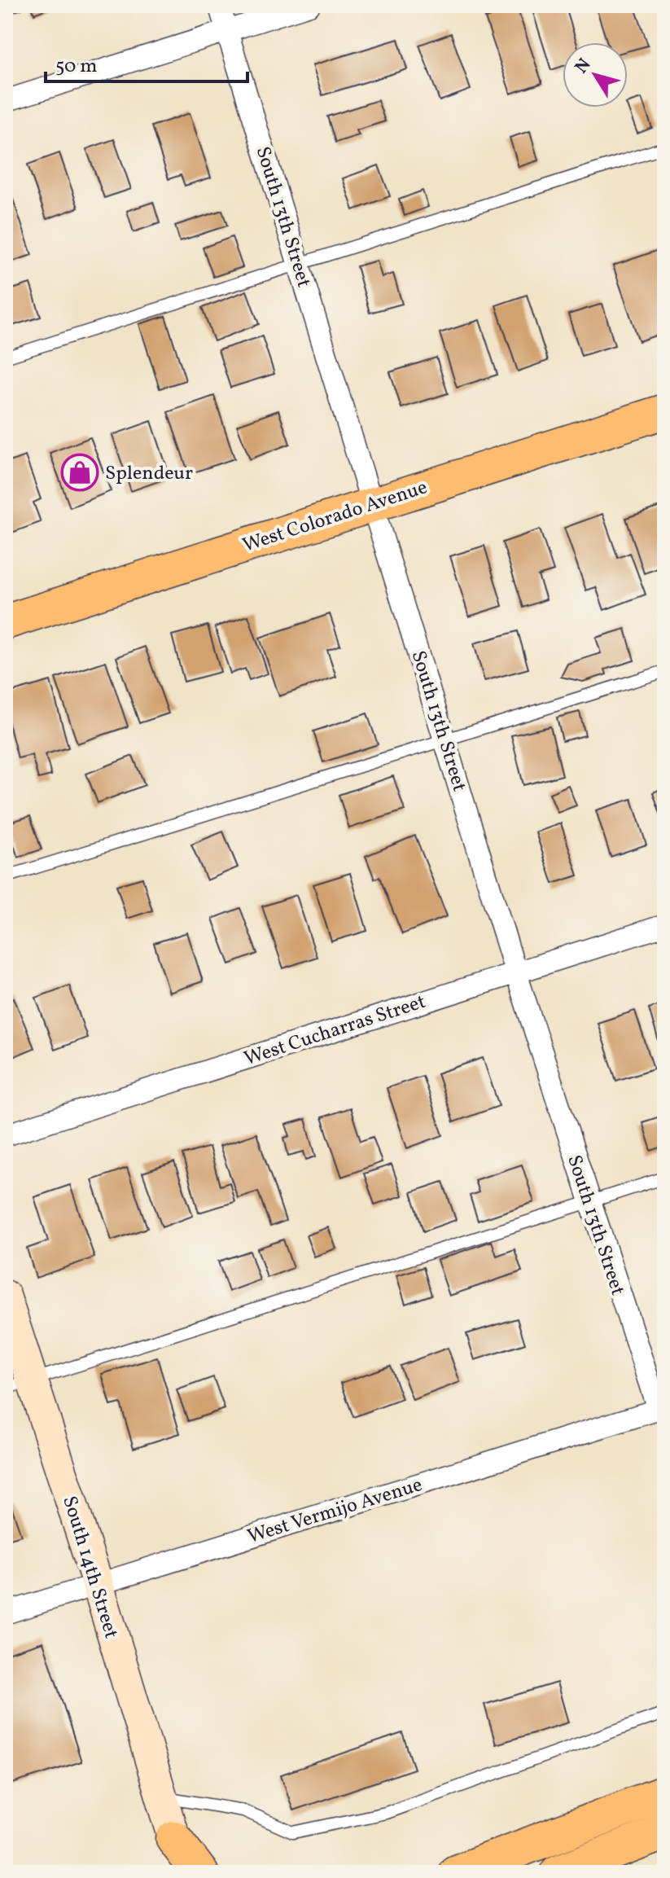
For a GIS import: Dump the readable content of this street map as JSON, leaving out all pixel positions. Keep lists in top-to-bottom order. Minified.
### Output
{"streets":{"main road":["West Colorado Avenue"],"street":["South 13th Street","West Cucharras Street","West Vermijo Avenue","South 14th Street"]},"crossings":[["South 13th Street","West Colorado Avenue"],["South 13th Street","West Cucharras Street"],["South 13th Street","West Vermijo Avenue"],["West Vermijo Avenue","South 14th Street"]],"places":{"shop":["Splendeur"]},"scale_bar":"50 m","north":"top left"}
